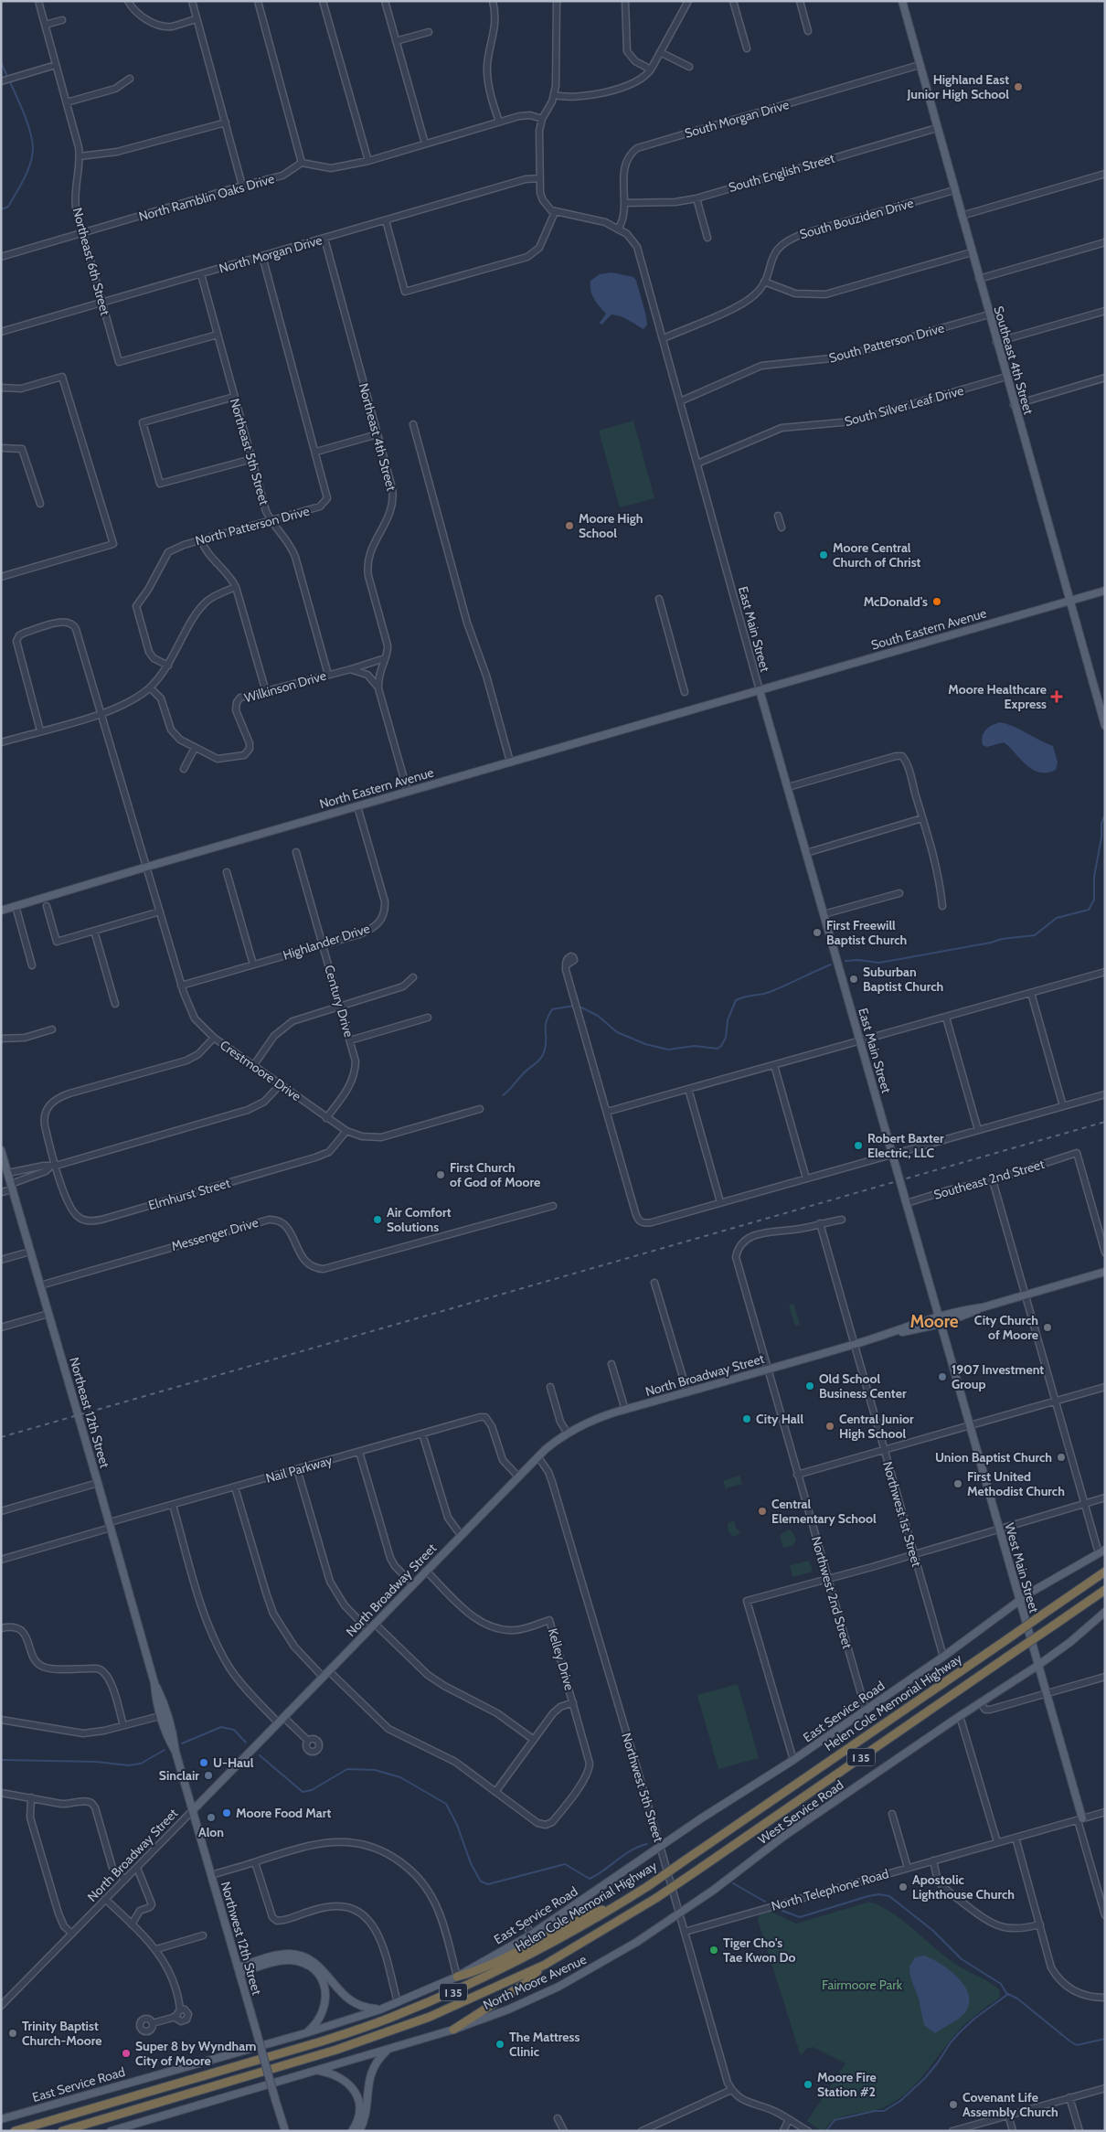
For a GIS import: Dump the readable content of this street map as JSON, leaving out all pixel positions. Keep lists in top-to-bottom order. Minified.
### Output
{"streets":{"highway":["Helen Cole Memorial Highway","I 35"],"main road":["Southeast 4th Street","East Main Street","South Eastern Avenue","North Eastern Avenue","North Broadway Street","Northeast 12th Street","West Main Street","East Service Road","West Service Road","Northwest 12th Street","North Moore Avenue"],"street":["South Morgan Drive","South English Street","North Ramblin Oaks Drive","South Bouziden Drive","North Morgan Drive","Northeast 6th Street","South Patterson Drive","South Silver Leaf Drive","Northeast 4th Street","Northeast 5th Street","North Patterson Drive","Wilkinson Drive","Highlander Drive","Century Drive","Crestmoore Drive","Southeast 2nd Street","Elmhurst Street","Messenger Drive","Nail Parkway","Northwest 1st Street","Northwest 2nd Street","Kelley Drive","Northwest 5th Street","North Telephone Road"]},"crossings":[["South Morgan Drive","South English Street"],["South Morgan Drive","Southeast 4th Street"],["South Morgan Drive","East Main Street"],["South English Street","Southeast 4th Street"],["North Ramblin Oaks Drive","Northeast 6th Street"],["South Bouziden Drive","Southeast 4th Street"],["South Bouziden Drive","East Main Street"],["North Morgan Drive","Northeast 6th Street"],["North Morgan Drive","Northeast 4th Street"],["North Morgan Drive","Northeast 5th Street"],["North Morgan Drive","North Patterson Drive"],["Northeast 6th Street","Northeast 5th Street"],["South Patterson Drive","Southeast 4th Street"],["South Patterson Drive","East Main Street"],["Southeast 4th Street","South Silver Leaf Drive"],["Southeast 4th Street","South Eastern Avenue"],["South Silver Leaf Drive","East Main Street"],["Northeast 4th Street","Wilkinson Drive"],["Northeast 4th Street","North Eastern Avenue"],["Northeast 5th Street","North Patterson Drive"],["Northeast 5th Street","Wilkinson Drive"],["East Main Street","South Eastern Avenue"],["East Main Street","North Eastern Avenue"],["East Main Street","Southeast 2nd Street"],["East Main Street","North Broadway Street"],["East Main Street","West Main Street"],["South Eastern Avenue","North Eastern Avenue"],["North Eastern Avenue","Highlander Drive"],["North Eastern Avenue","Crestmoore Drive"],["Highlander Drive","Century Drive"],["Highlander Drive","Crestmoore Drive"],["Century Drive","Crestmoore Drive"],["Crestmoore Drive","Elmhurst Street"],["Messenger Drive","Northeast 12th Street"],["North Broadway Street","Nail Parkway"],["North Broadway Street","Northwest 1st Street"],["North Broadway Street","West Main Street"],["North Broadway Street","Northwest 2nd Street"],["North Broadway Street","Kelley Drive"],["North Broadway Street","Northwest 5th Street"],["North Broadway Street","Northwest 12th Street"],["Northeast 12th Street","Nail Parkway"],["Northeast 12th Street","Northwest 12th Street"],["Northwest 1st Street","Northwest 2nd Street"],["Northwest 1st Street","East Service Road"],["West Main Street","East Service Road"],["West Main Street","West Service Road"],["West Main Street","North Telephone Road"],["Northwest 2nd Street","East Service Road"],["East Service Road","Northwest 5th Street"],["Northwest 5th Street","West Service Road"],["Northwest 5th Street","North Telephone Road"],["Northwest 5th Street","North Moore Avenue"],["West Service Road","North Moore Avenue"]],"districts":["Moore"],"parks":["Fairmoore Park"],"places":{"other":["Highland East Junior High School","Moore High School","Moore Central Church of Christ","McDonald's","First Freewill Baptist Church","Suburban Baptist Church","Robert Baxter Electric, LLC","First Church of God of Moore","Air Comfort Solutions","City Church of Moore","1907 Investment Group","Old School Business Center","City Hall","Central Junior High School","Union Baptist Church","First United Methodist Church","Central Elementary School","U-Haul","Sinclair","Moore Food Mart","Alon","Apostolic Lighthouse Church","Tiger Cho's Tae Kwon Do","Trinity Baptist Church-Moore","The Mattress Clinic","Super 8 by Wyndham City of Moore","Moore Fire Station #2","Covenant Life Assembly Church"],"health":["Moore Healthcare Express"]}}
